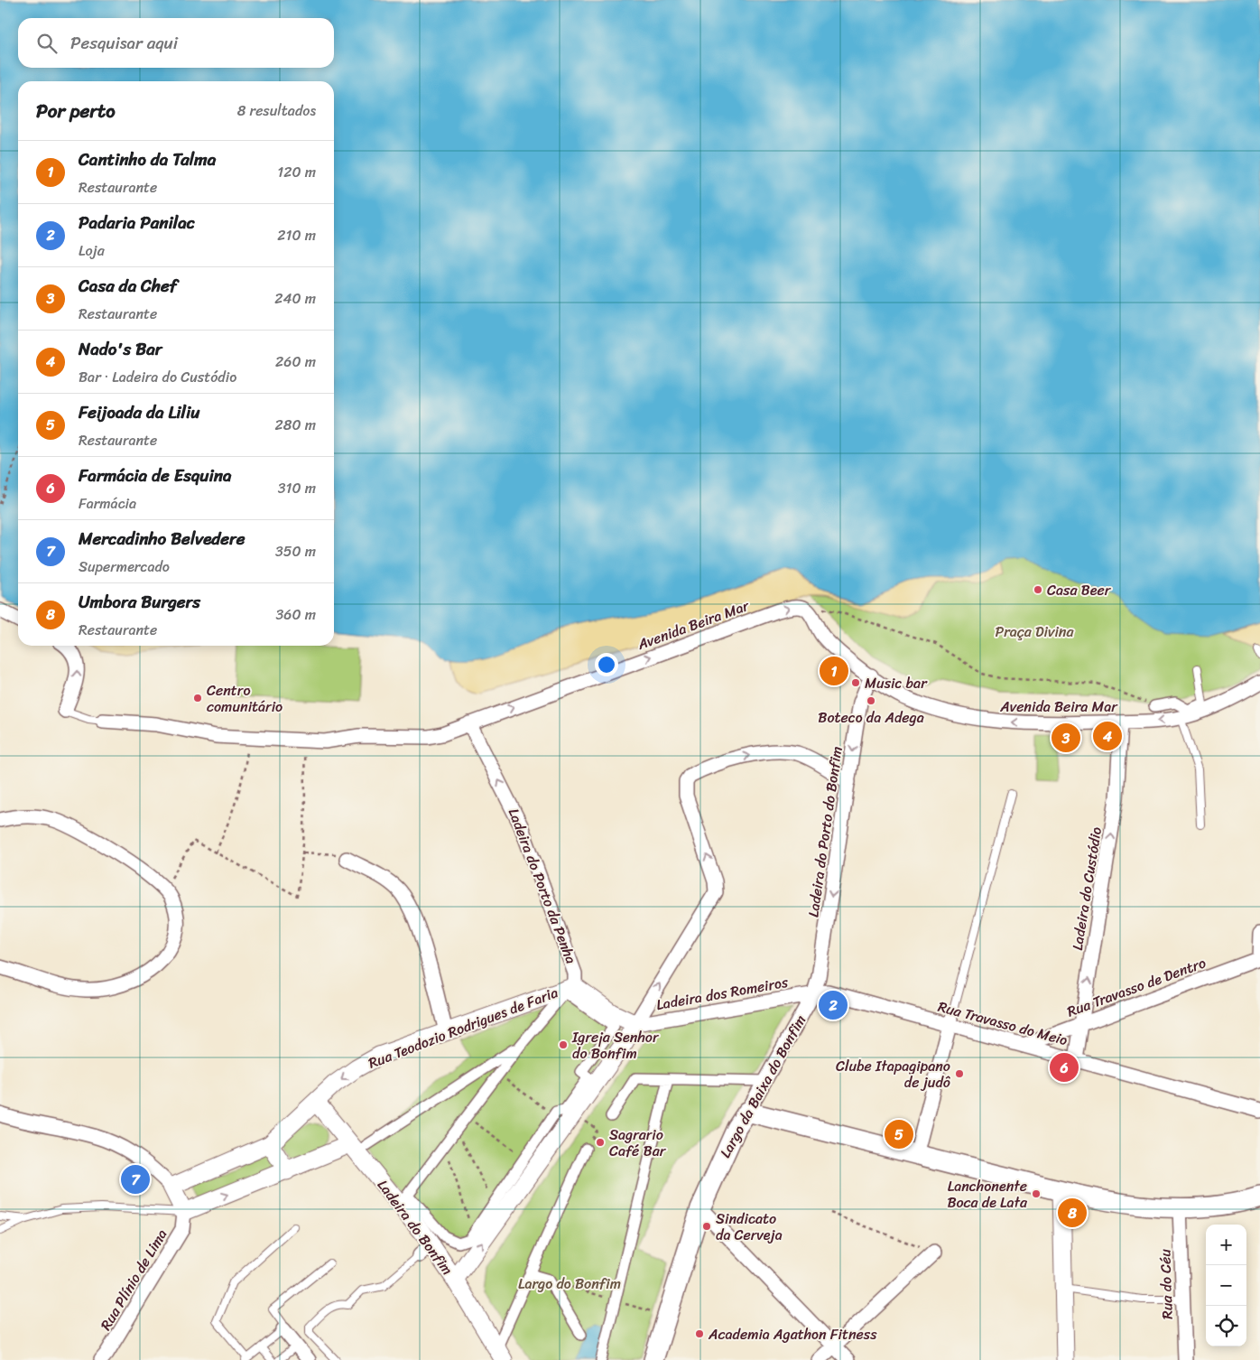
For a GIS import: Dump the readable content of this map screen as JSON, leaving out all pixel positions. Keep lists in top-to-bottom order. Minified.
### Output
{"streets":{"main road":["Largo da Baixa do Bonfim"],"street":["Avenida Beira Mar","Ladeira do Porto do Bonfim","Ladeira do Porto da Penha","Ladeira do Custódio","Rua Travasso de Dentro","Ladeira dos Romeiros","Rua Travasso do Meio","Rua Teodozio Rodrigues de Faria","Ladeira do Bonfim","Rua Plínio de Lima","Rua do Céu"]},"crossings":[["Avenida Beira Mar","Ladeira do Porto do Bonfim"],["Avenida Beira Mar","Ladeira do Porto da Penha"],["Avenida Beira Mar","Ladeira do Custódio"],["Ladeira do Porto do Bonfim","Ladeira dos Romeiros"],["Ladeira do Porto do Bonfim","Rua Travasso do Meio"],["Ladeira do Porto do Bonfim","Largo da Baixa do Bonfim"],["Ladeira do Porto da Penha","Rua Teodozio Rodrigues de Faria"],["Ladeira do Custódio","Rua Travasso de Dentro"],["Ladeira do Custódio","Rua Travasso do Meio"],["Rua Travasso de Dentro","Rua Travasso do Meio"],["Ladeira dos Romeiros","Rua Travasso do Meio"],["Ladeira dos Romeiros","Largo da Baixa do Bonfim"],["Rua Travasso do Meio","Largo da Baixa do Bonfim"],["Rua Teodozio Rodrigues de Faria","Ladeira do Bonfim"]],"one_way":["Ladeira do Porto do Bonfim","Ladeira do Porto da Penha","Ladeira do Custódio"],"parks":["Praça Divina","Largo do Bonfim"],"places":["Casa Beer","Music bar","Centro comunitário","Boteco da Adega","Igreja Senhor do Bonfim","Clube Itapagipano de judô","Sagrario Café Bar","Lanchonente Boca de Lata","Sindicato da Cerveja","Academia Agathon Fitness"],"page":{"search":"Pesquisar aqui","heading":["Por perto","8 resultados"],"list":[{"mark":"1","name":"Cantinho da Talma","note":"Restaurante","value":"120 m"},{"mark":"2","name":"Padaria Panilac","note":"Loja","value":"210 m"},{"mark":"3","name":"Casa da Chef","note":"Restaurante","value":"240 m"},{"mark":"4","name":"Nado's Bar","note":"Bar · Ladeira do Custódio","value":"260 m"},{"mark":"5","name":"Feijoada da Liliu","note":"Restaurante","value":"280 m"},{"mark":"6","name":"Farmácia de Esquina","note":"Farmácia","value":"310 m"},{"mark":"7","name":"Mercadinho Belvedere","note":"Supermercado","value":"350 m"},{"mark":"8","name":"Umbora Burgers","note":"Restaurante","value":"360 m"}],"pins":["1","4","3","2","6","5","7","8"],"map_buttons":["+","−"]}}
